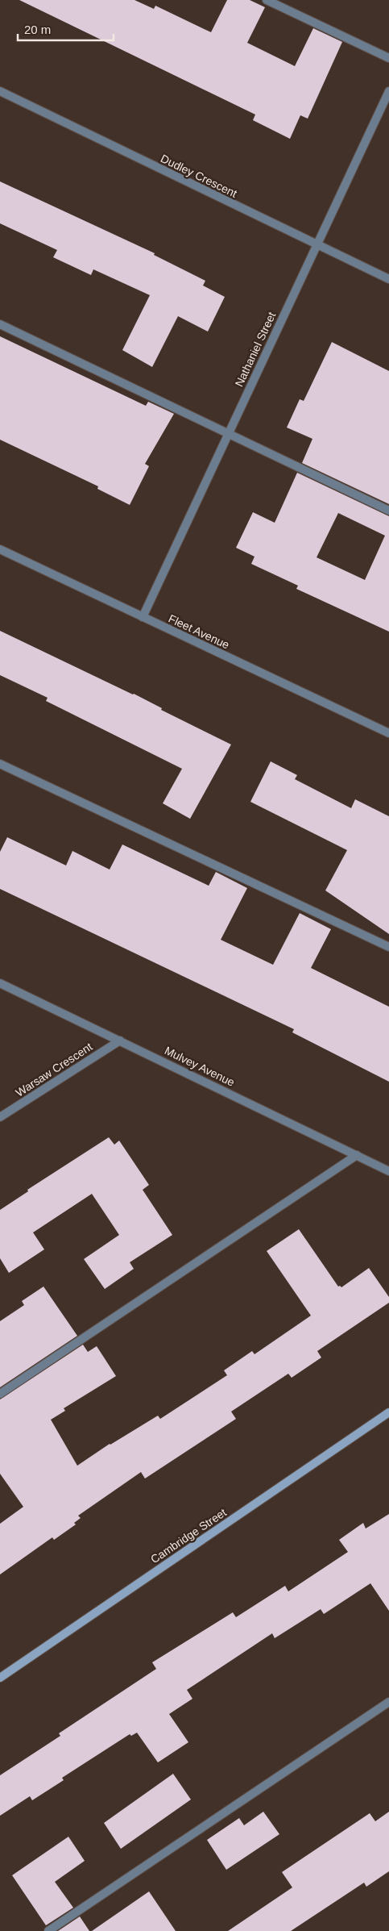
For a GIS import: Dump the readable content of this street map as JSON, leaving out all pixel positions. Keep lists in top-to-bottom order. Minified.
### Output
{"streets":{"street":["Dudley Crescent","Nathaniel Street","Fleet Avenue","Mulvey Avenue","Warsaw Crescent","Cambridge Street"]},"crossings":[["Dudley Crescent","Nathaniel Street"],["Nathaniel Street","Fleet Avenue"],["Mulvey Avenue","Warsaw Crescent"]],"scale_bar":"20 m"}
